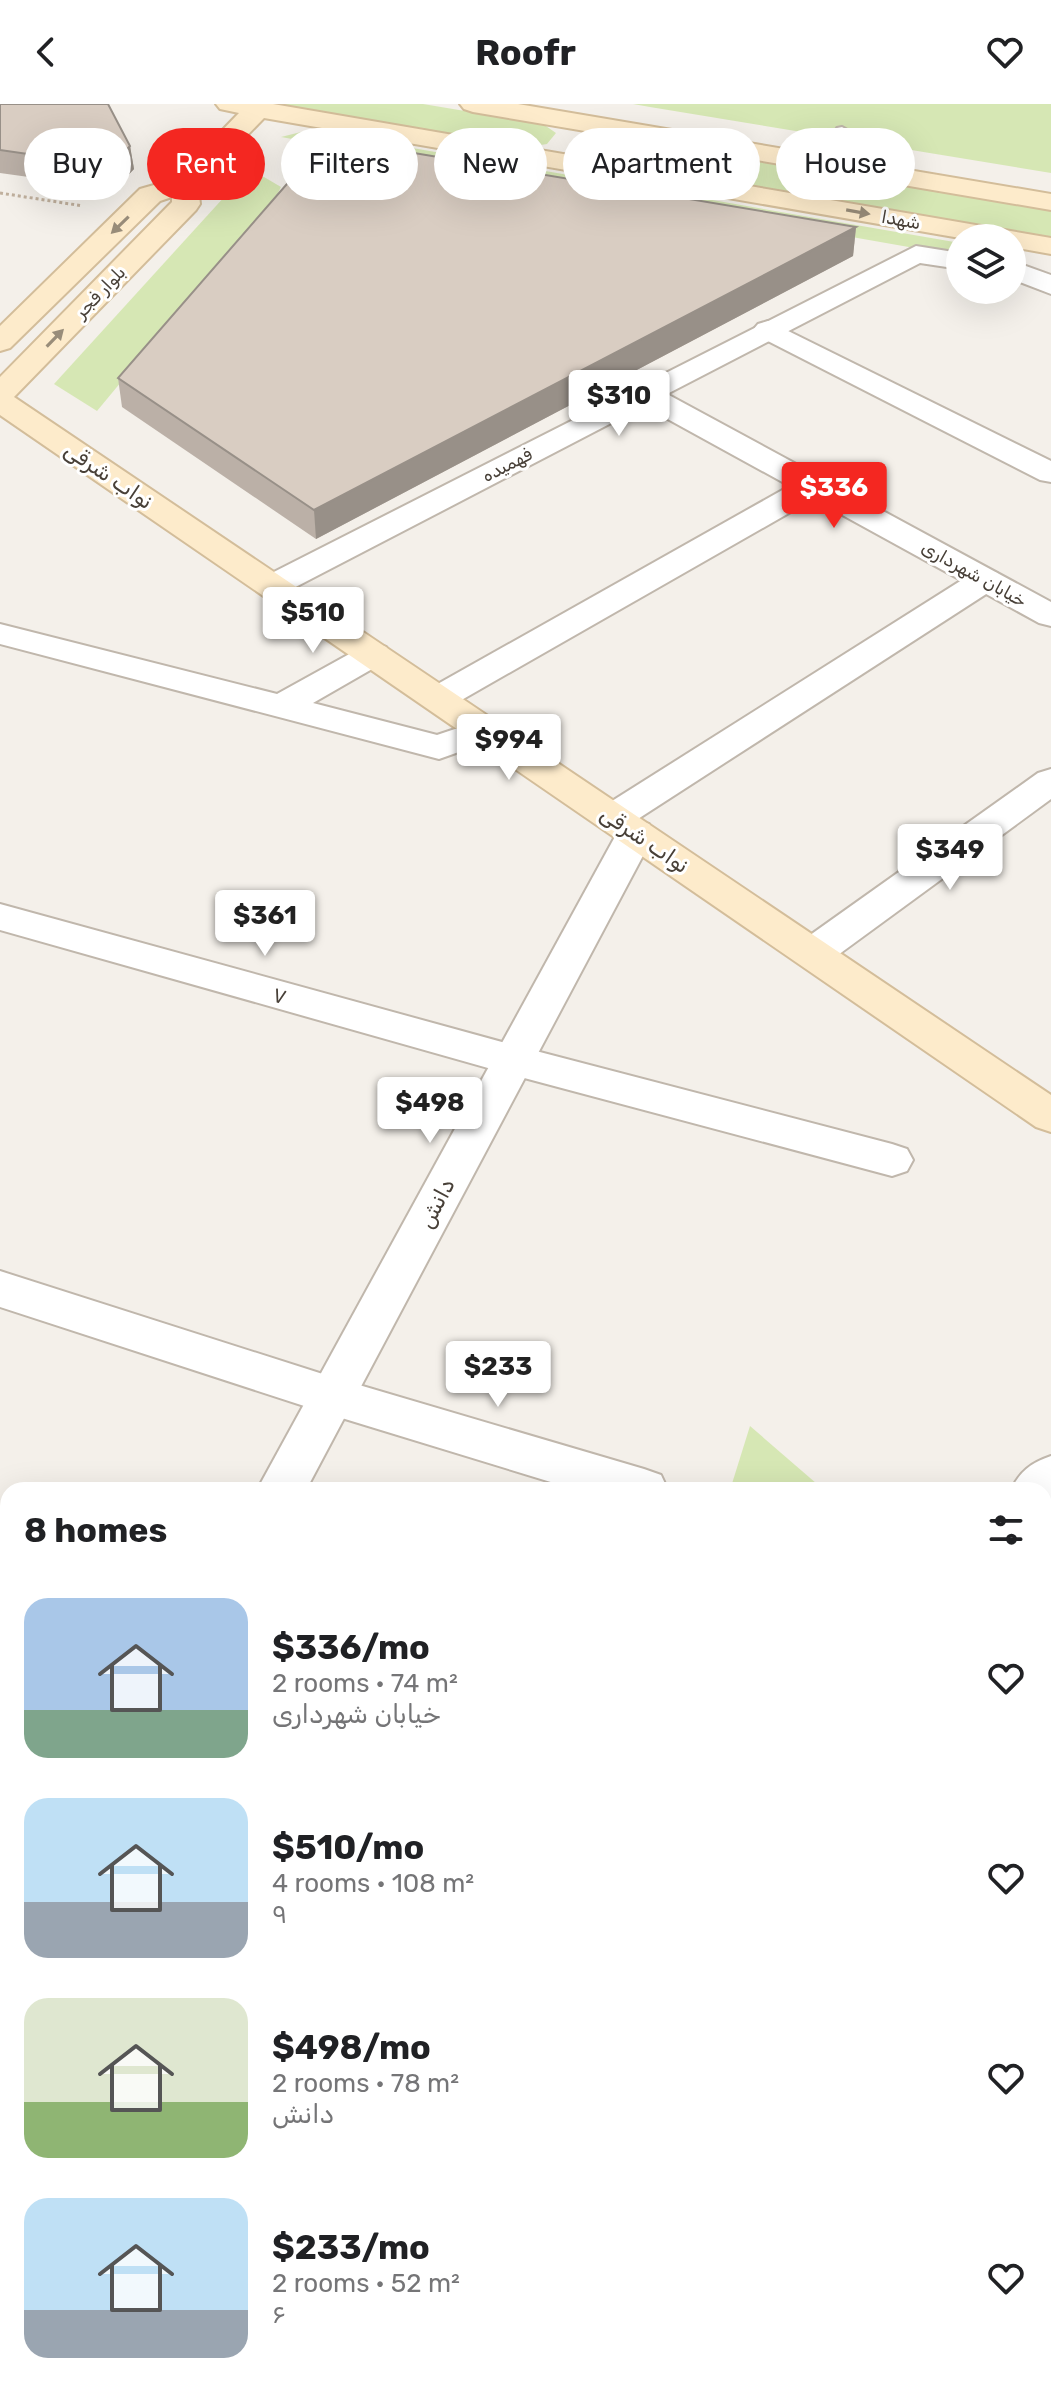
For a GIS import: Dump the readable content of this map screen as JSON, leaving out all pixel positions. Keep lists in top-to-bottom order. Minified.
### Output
{"streets":{"main road":["شهدا","بلوار فجر","نواب شرقی"],"street":["فهمیده","خیابان شهرداری","۷","دانش"]},"crossings":[["شهدا","بلوار فجر"],["فهمیده","نواب شرقی"],["فهمیده","خیابان شهرداری"],["نواب شرقی","دانش"],["۷","دانش"]],"page":{"header":"Roofr","chip":["Buy","Rent","Filters","New","Apartment","House"],"price":["$310","$336","$510","$994","$349","$361","$498","$233"],"heading":"8 homes","list":[{"name":"$336/mo","note":"2 rooms · 74 m² · خیابان شهرداری"},{"name":"$510/mo","note":"4 rooms · 108 m² · ۹"},{"name":"$498/mo","note":"2 rooms · 78 m² · دانش"},{"name":"$233/mo","note":"2 rooms · 52 m² · ۶"}]}}
